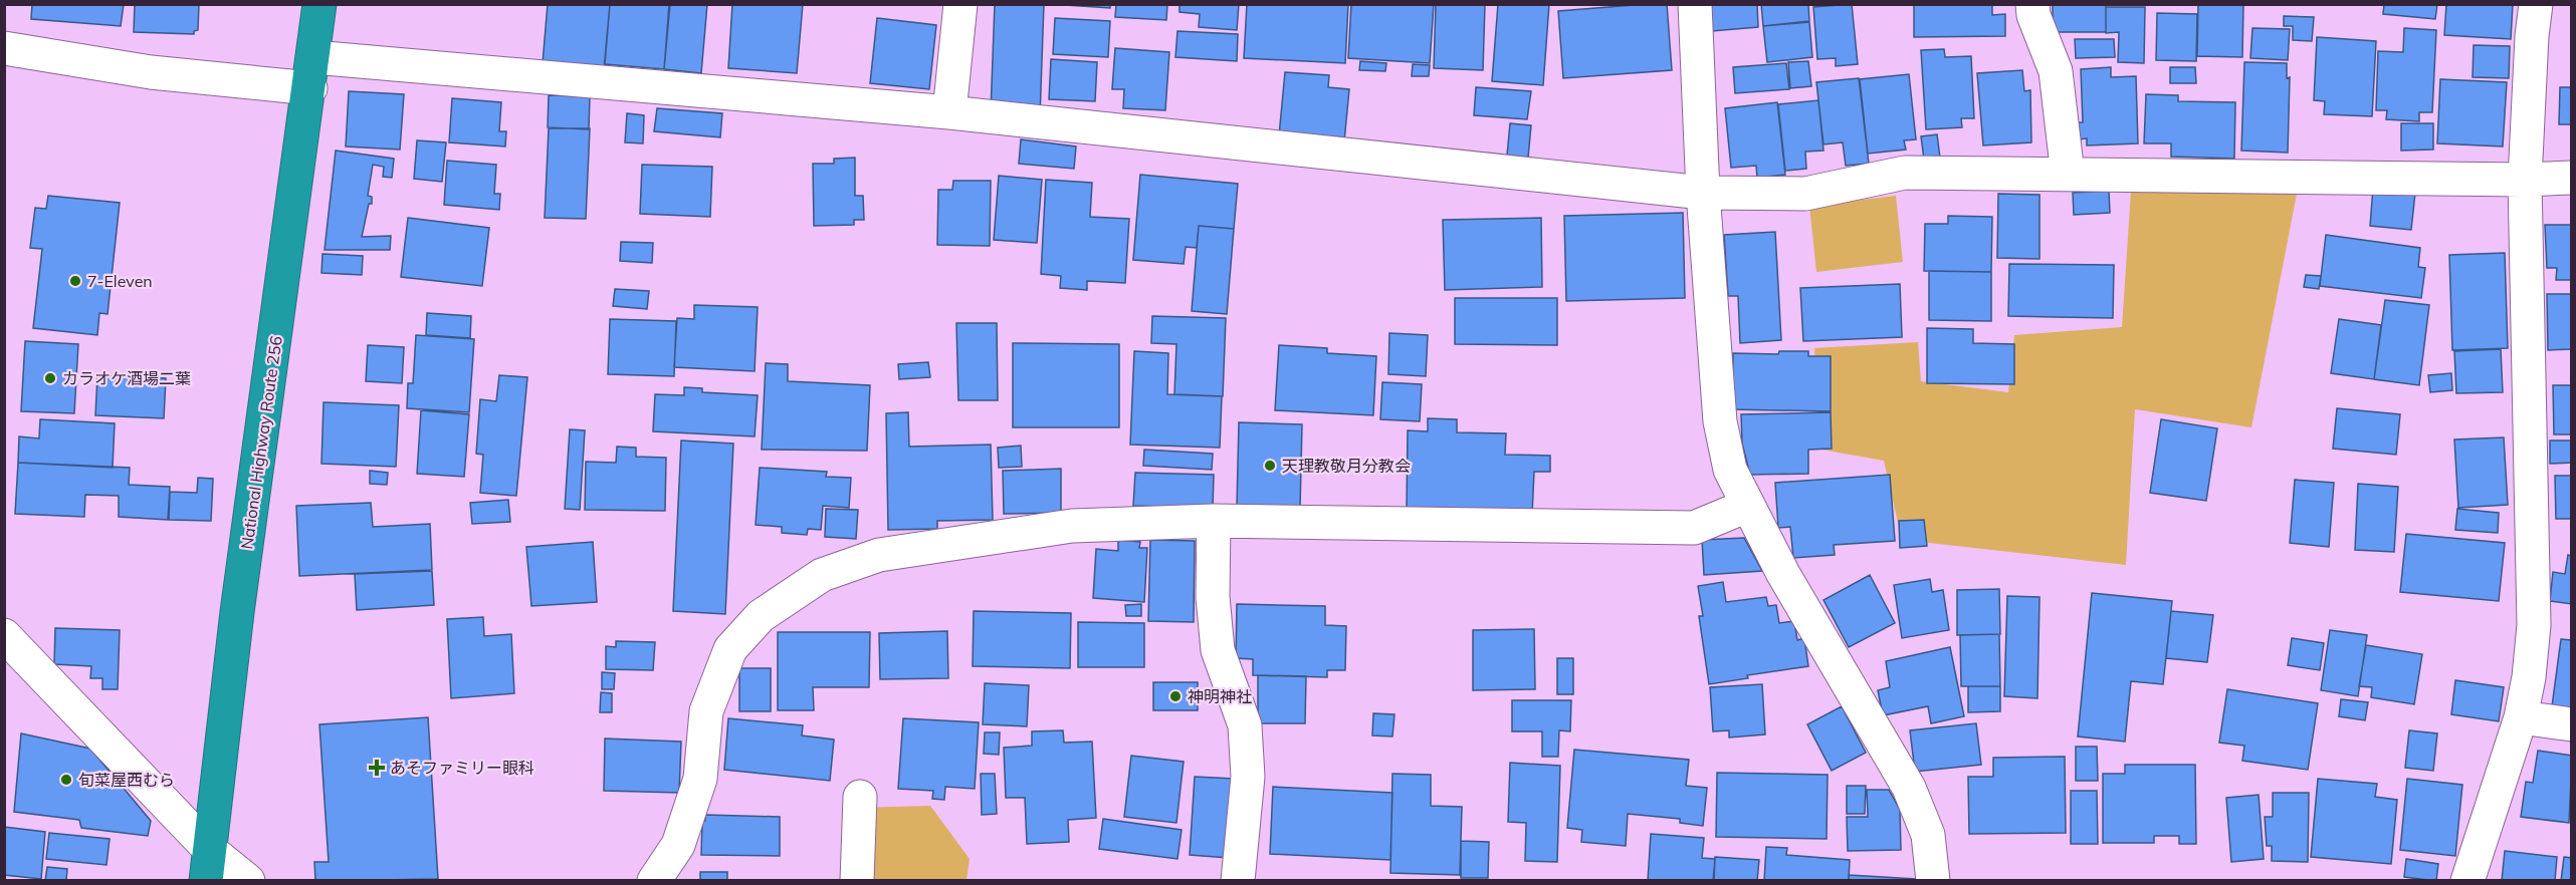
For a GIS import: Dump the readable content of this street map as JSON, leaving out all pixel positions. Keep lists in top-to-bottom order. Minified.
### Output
{"streets":{"highway":["National Highway Route 256"]},"places":{"other":["7-Eleven","カラオケ酒場二葉","天理教敬月分教会","神明神社","旬菜屋西むら"],"health":["あそファミリー眼科"]}}
